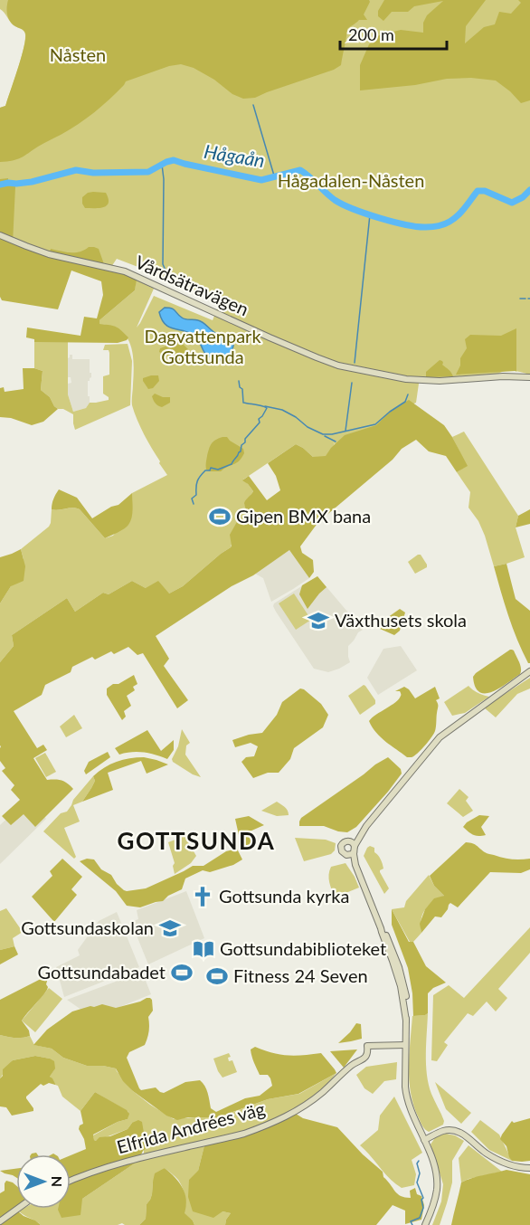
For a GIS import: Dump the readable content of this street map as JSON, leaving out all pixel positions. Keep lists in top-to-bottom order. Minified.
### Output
{"streets":{"street":["Vårdsätravägen","Elfrida Andrées väg"]},"districts":["GOTTSUNDA"],"water":["Hågaån"],"parks":["Nåsten","Hågadalen-Nåsten","Dagvattenpark Gottsunda"],"places":{"sports":["Gipen BMX bana","Gottsundabadet","Fitness 24 Seven"],"school or university":["Växthusets skola","Gottsundaskolan"],"church":["Gottsunda kyrka"],"library":["Gottsundabiblioteket"]},"scale_bar":"200 m","north":"right"}
